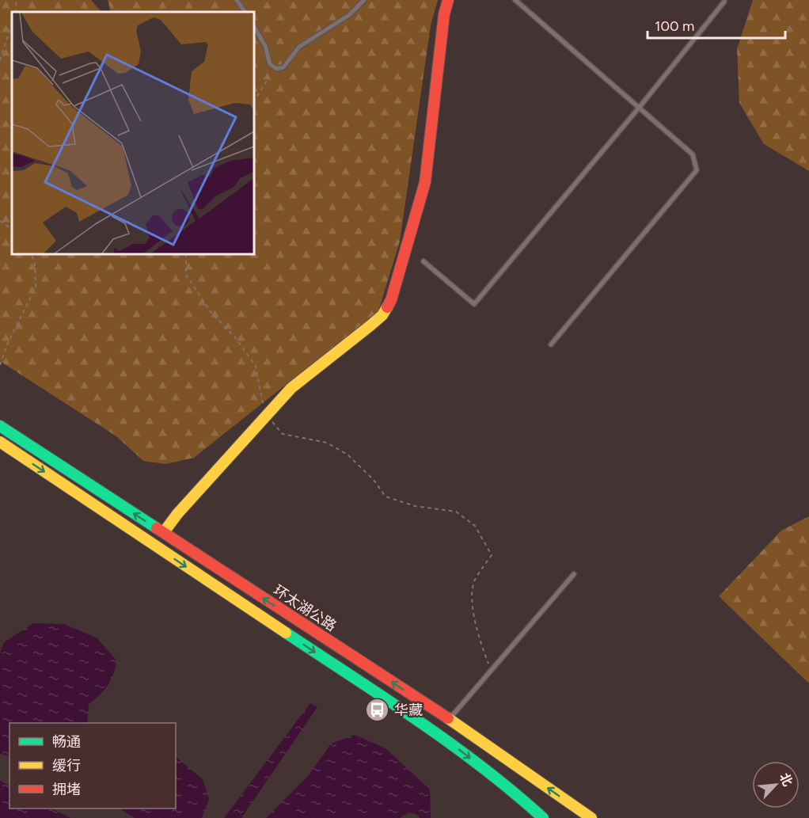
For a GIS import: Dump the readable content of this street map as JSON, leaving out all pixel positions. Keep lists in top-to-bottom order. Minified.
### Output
{"streets":{"main road":["环太湖公路"]},"places":{"bus stop":["华藏"]},"legend":["畅通","缓行","拥堵"],"scale_bar":"100 m","north":"top right"}
